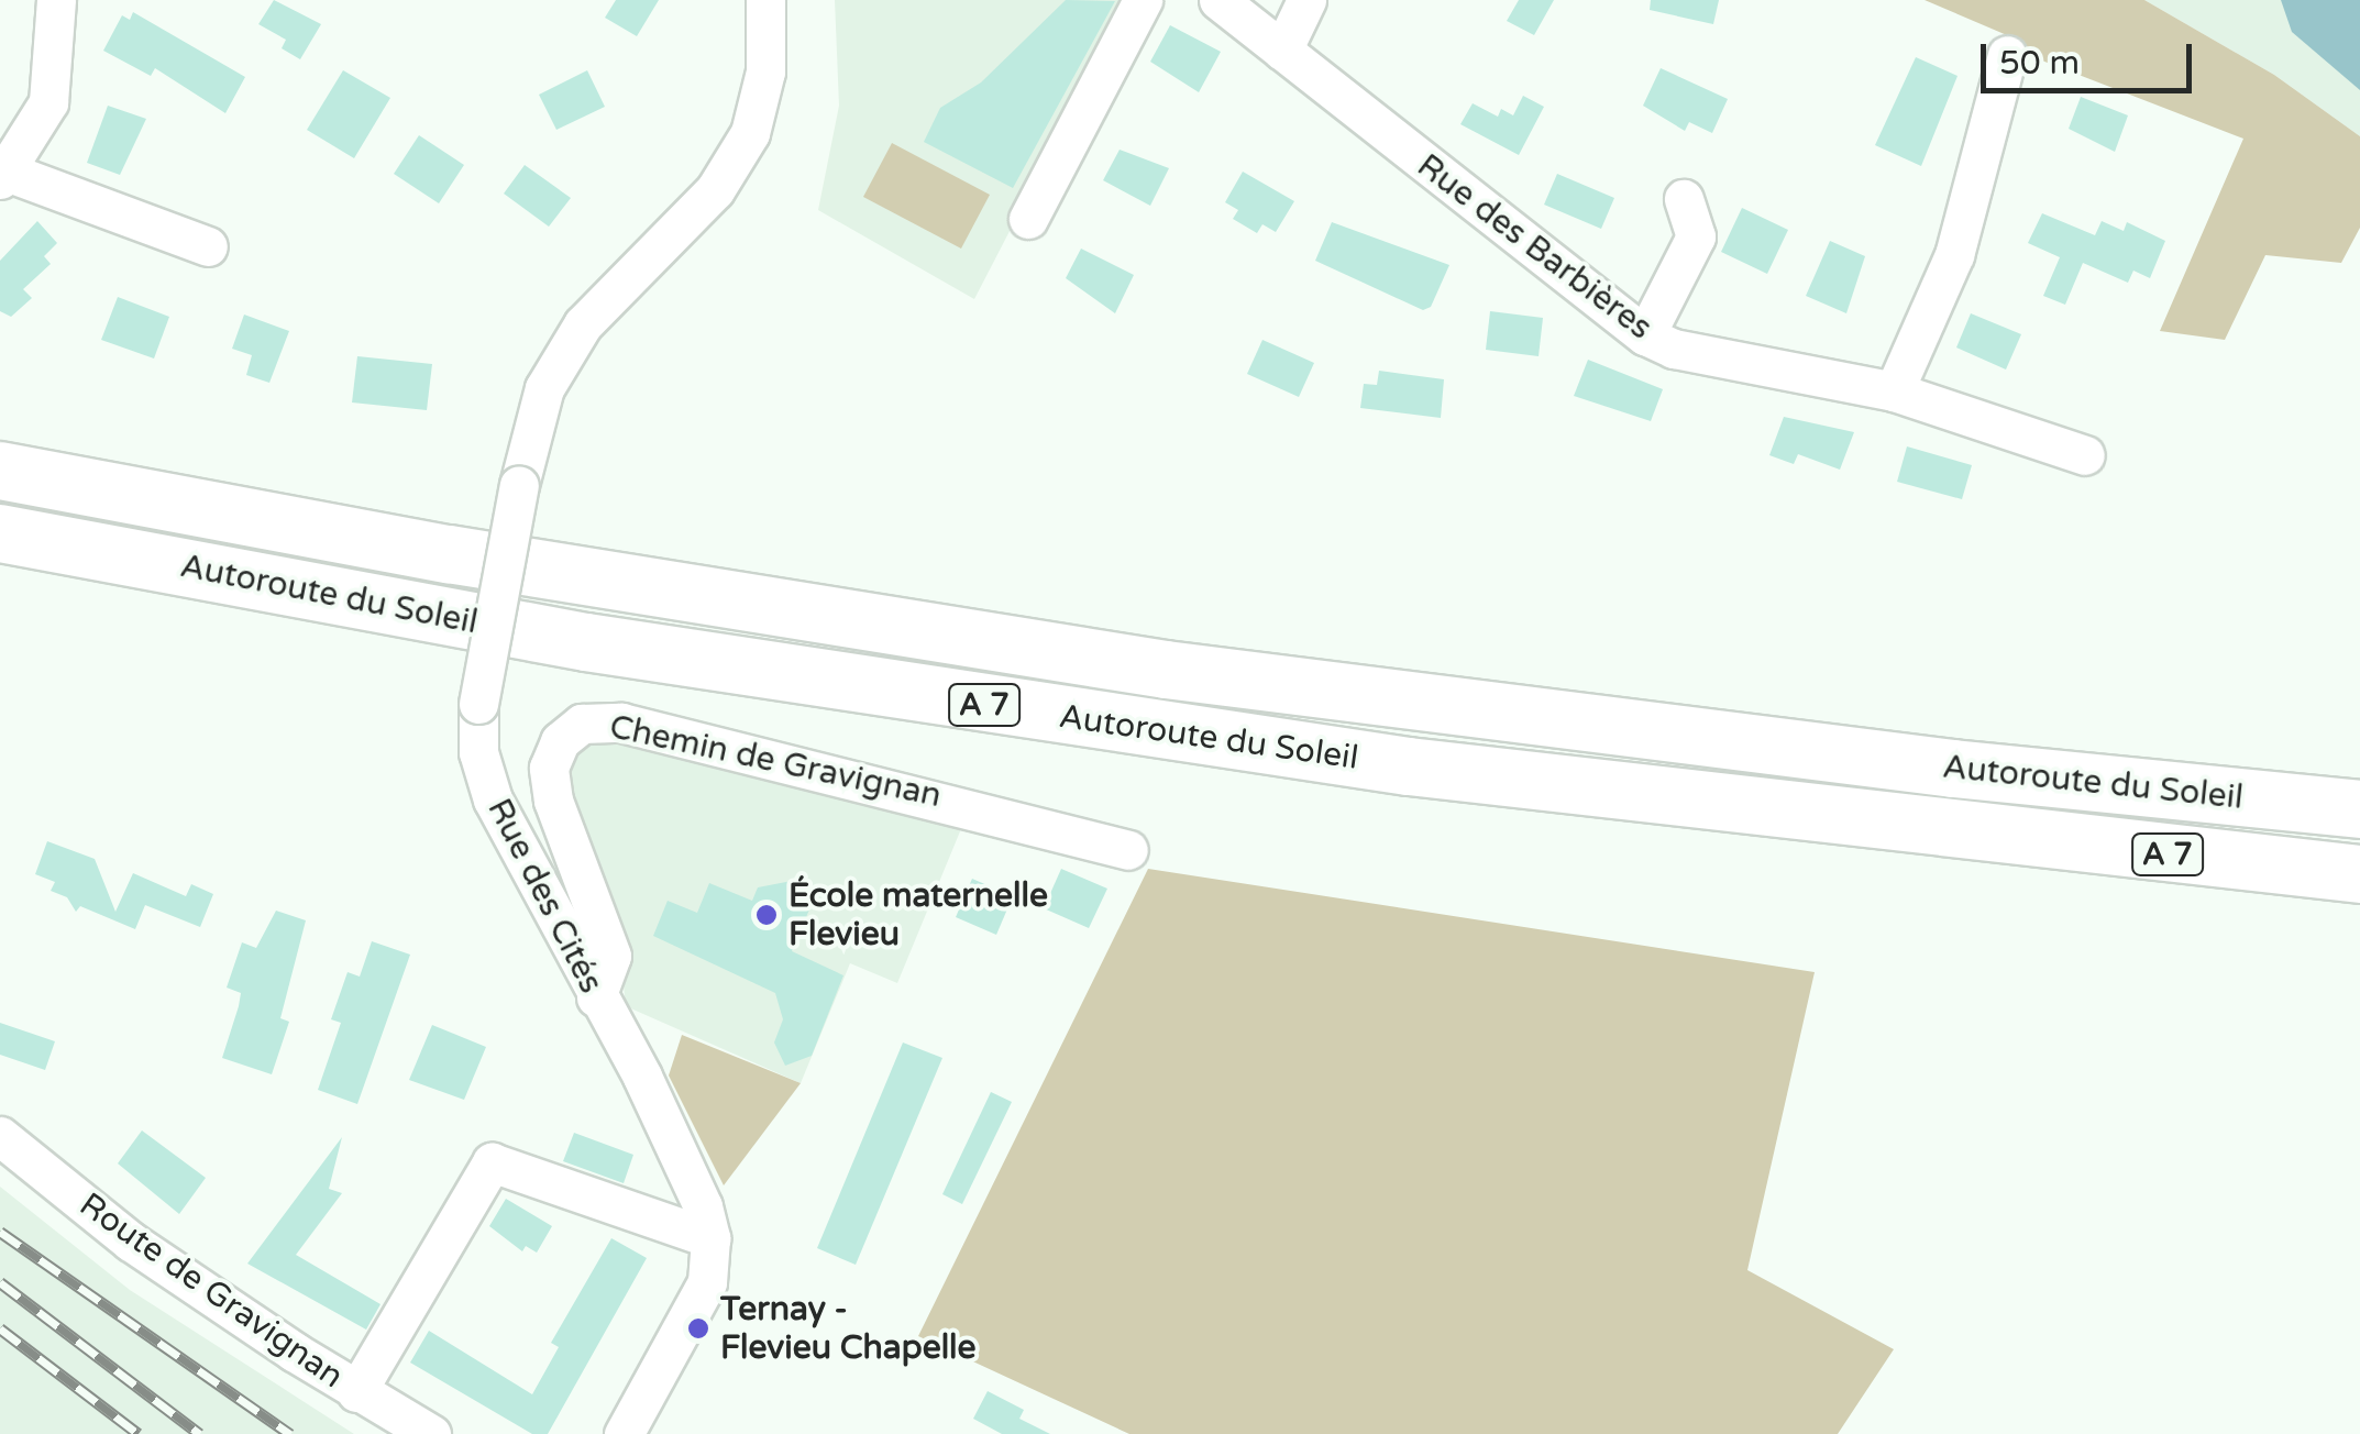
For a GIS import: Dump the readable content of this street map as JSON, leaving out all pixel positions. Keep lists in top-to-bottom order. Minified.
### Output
{"streets":{"highway":["Autoroute du Soleil","A 7"],"street":["Rue des Barbières","Chemin de Gravignan","Rue des Cités","Route de Gravignan"]},"crossings":[["Chemin de Gravignan","Rue des Cités"]],"places":["École maternelle Flevieu","Ternay - Flevieu Chapelle"],"scale_bar":"50 m"}
